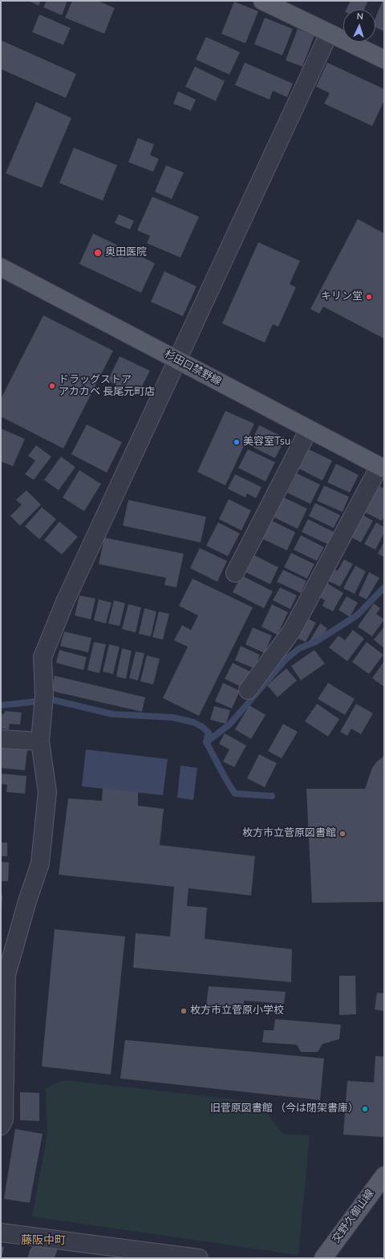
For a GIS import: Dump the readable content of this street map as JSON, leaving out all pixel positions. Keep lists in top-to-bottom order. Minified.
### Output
{"streets":{"main road":["杉田口禁野線","交野久御山線"]},"districts":["藤阪中町"],"places":["奥田医院","キリン堂","ドラッグストア アカカベ 長尾元町店","美容室Tsu","枚方市立菅原図書館","枚方市立菅原小学校","旧菅原図書館 （今は閉架書庫）"],"north":"top"}
